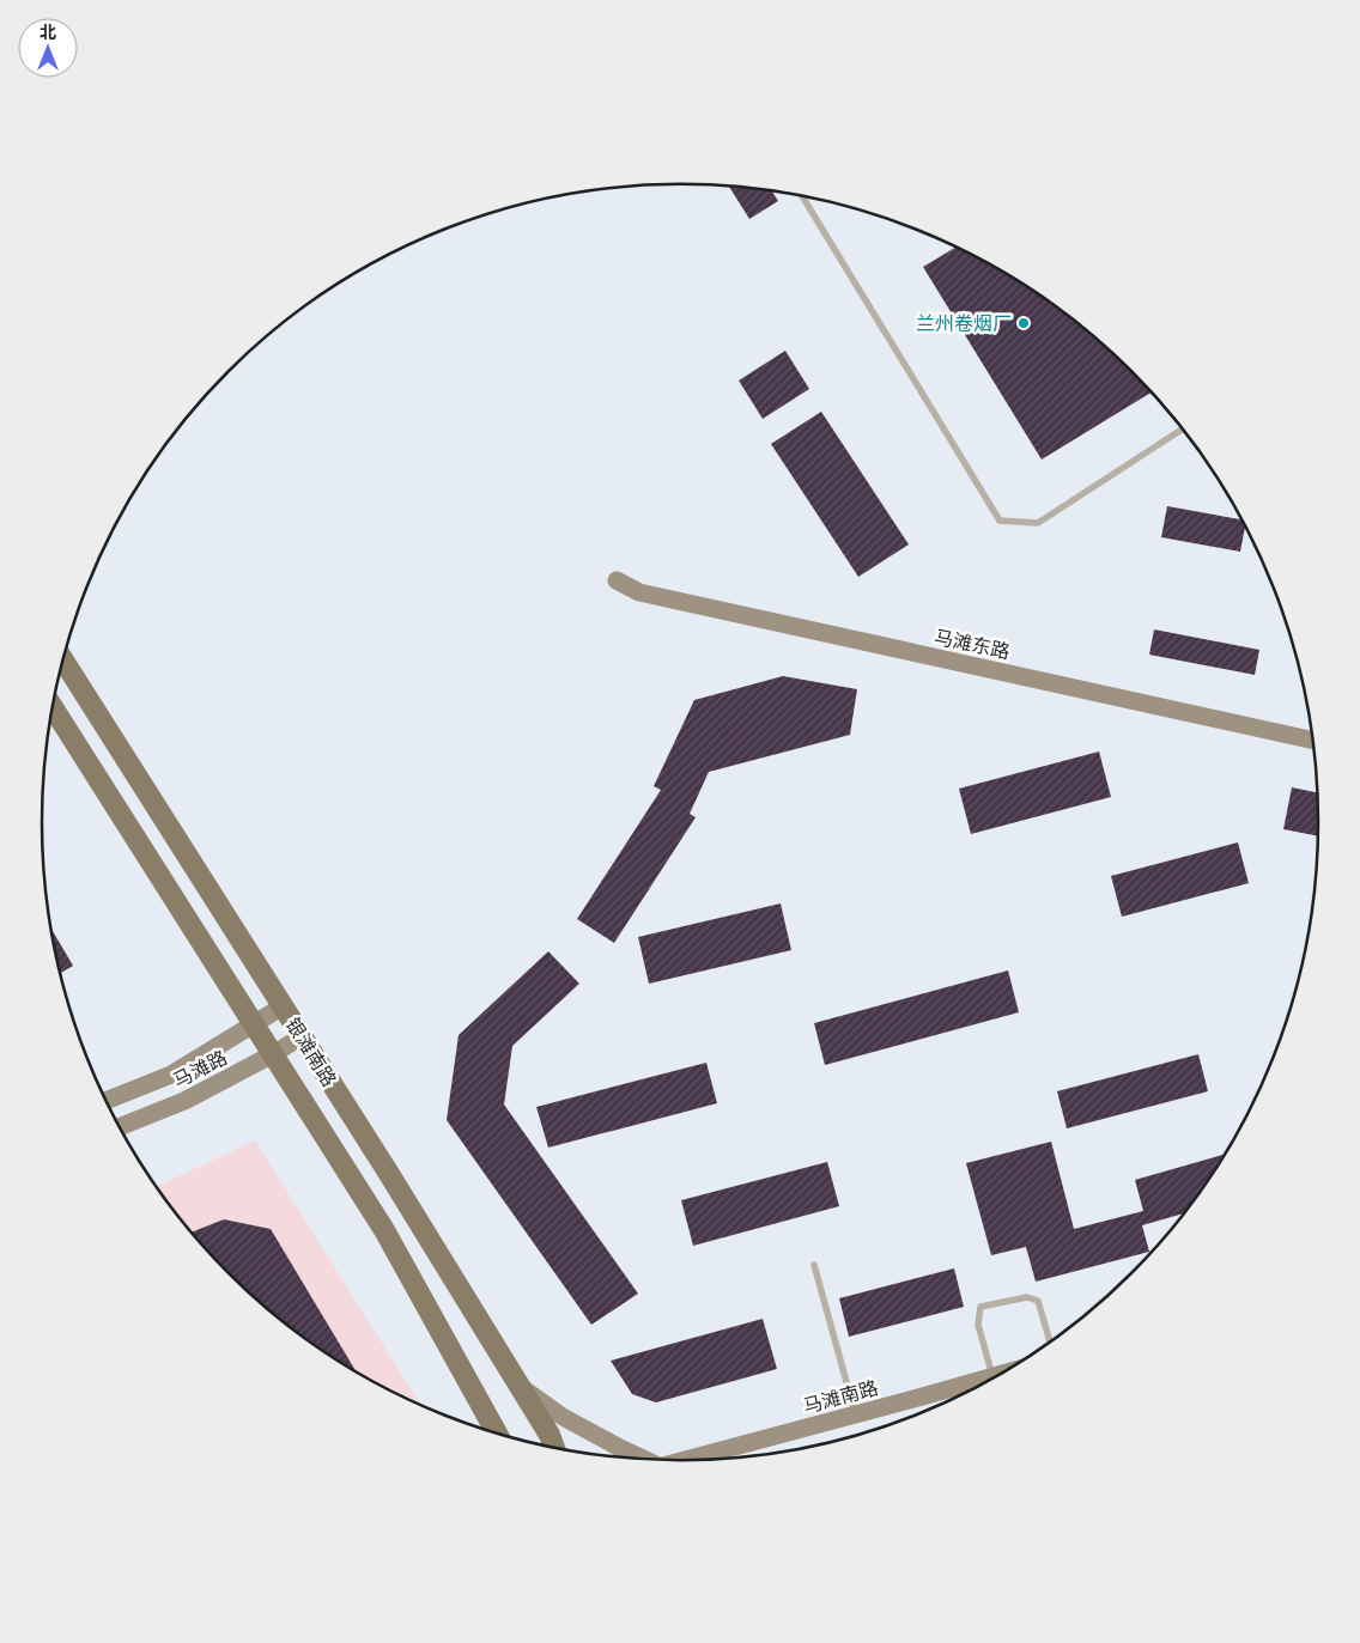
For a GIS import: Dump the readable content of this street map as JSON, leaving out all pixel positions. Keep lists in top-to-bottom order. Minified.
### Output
{"streets":{"main road":["马滩东路","银滩南路","马滩路","马滩南路"]},"crossings":[["银滩南路","马滩路"]],"places":["兰州卷烟厂"],"north":"top"}
